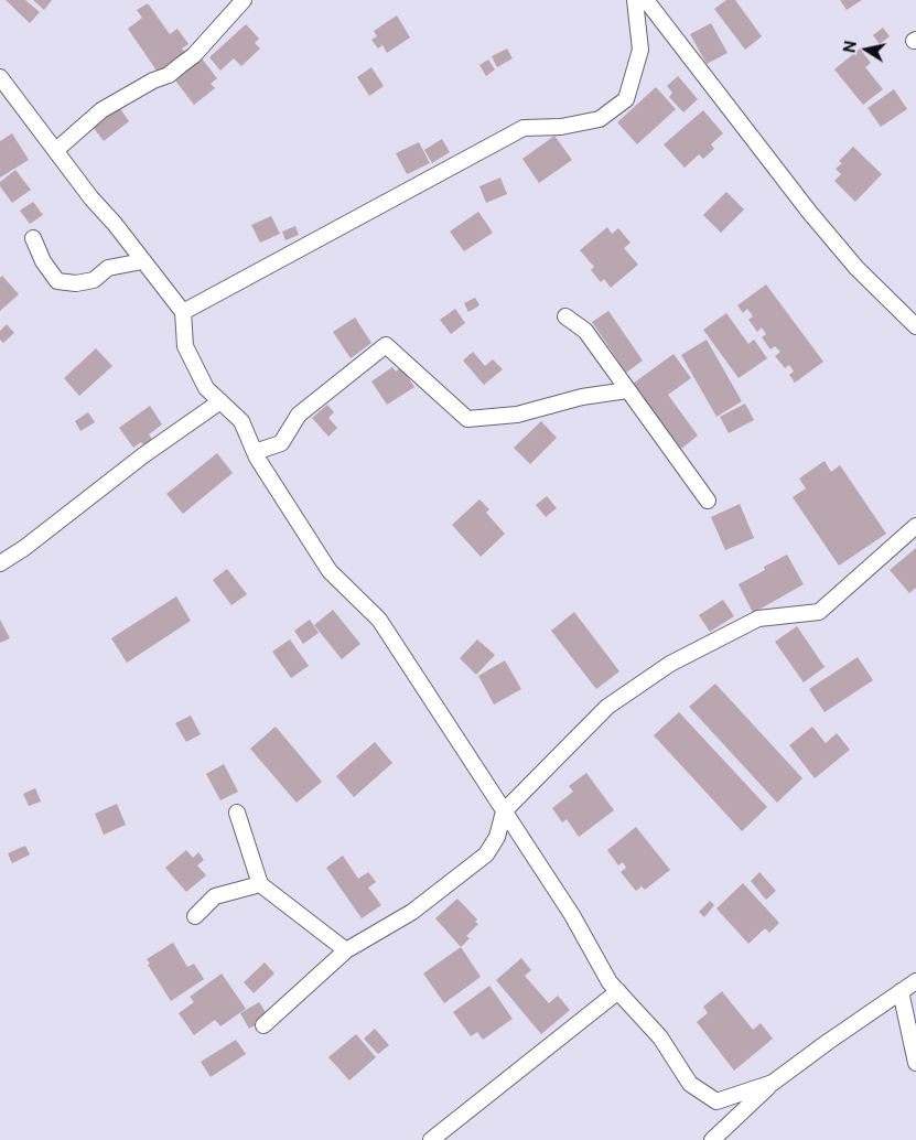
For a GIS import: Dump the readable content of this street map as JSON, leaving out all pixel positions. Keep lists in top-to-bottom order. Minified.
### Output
{"north":"left"}
